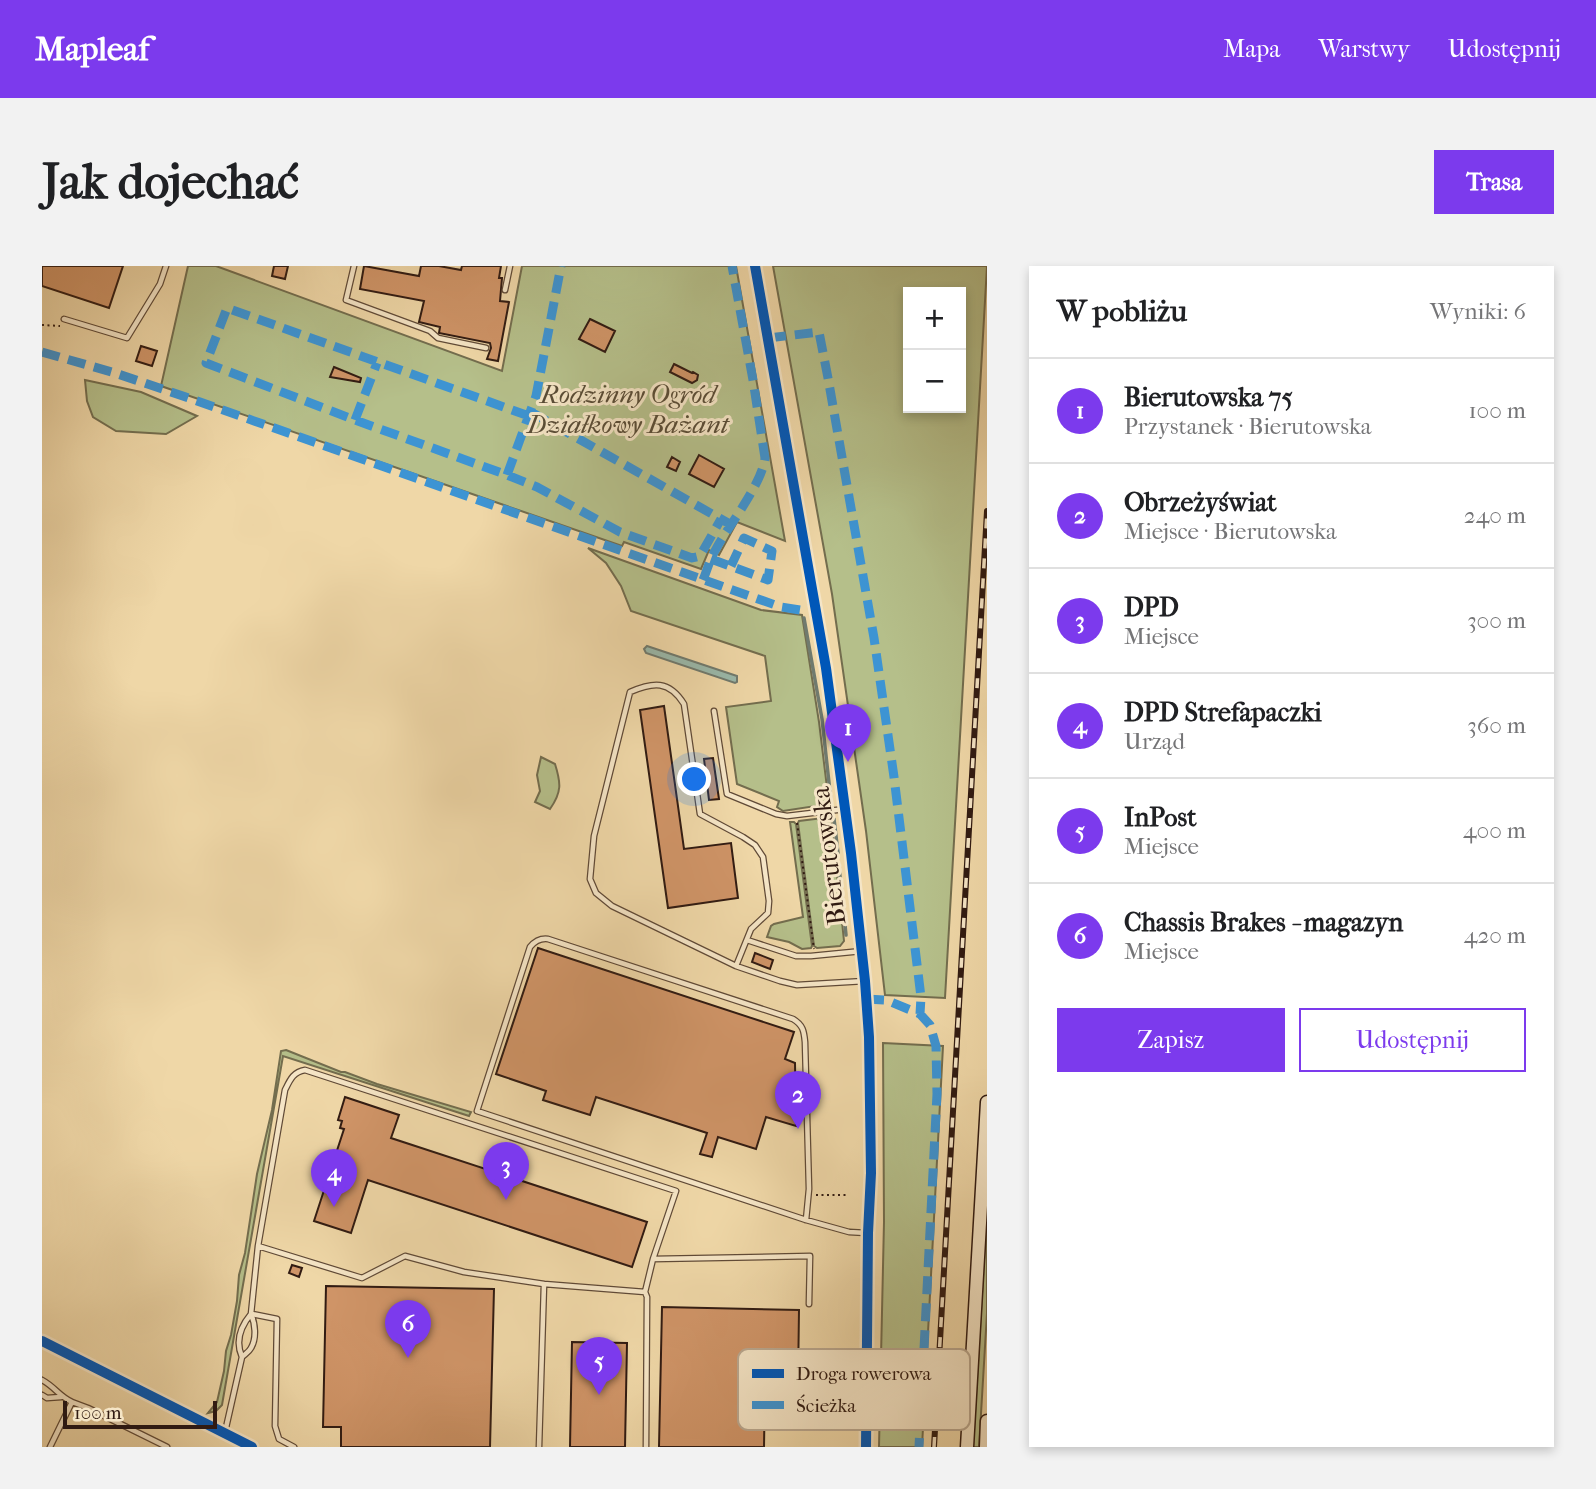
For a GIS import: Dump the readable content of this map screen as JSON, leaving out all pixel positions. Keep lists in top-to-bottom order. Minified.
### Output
{"streets":{"street":["Bierutowska"]},"parks":["Rodzinny Ogród Działkowy Bażant"],"legend":["Droga rowerowa","Ścieżka"],"scale_bar":"100 m","page":{"header":"Mapleaf","nav":["Mapa","Warstwy","Udostępnij"],"buttons":["Trasa",["Zapisz","Udostępnij"]],"title":"Jak dojechać","heading":["W pobliżu","Wyniki: 6"],"map_buttons":["+","−"],"list":[{"mark":"1","name":"Bierutowska 75","note":"Przystanek · Bierutowska","value":"100 m"},{"mark":"2","name":"Obrzeżyświat","note":"Miejsce · Bierutowska","value":"240 m"},{"mark":"3","name":"DPD","note":"Miejsce","value":"300 m"},{"mark":"4","name":"DPD Strefapaczki","note":"Urząd","value":"360 m"},{"mark":"5","name":"InPost","note":"Miejsce","value":"400 m"},{"mark":"6","name":"Chassis Brakes - magazyn","note":"Miejsce","value":"420 m"}],"pins":["1","2","3","4","6","5"],"scale":"100 m"}}
